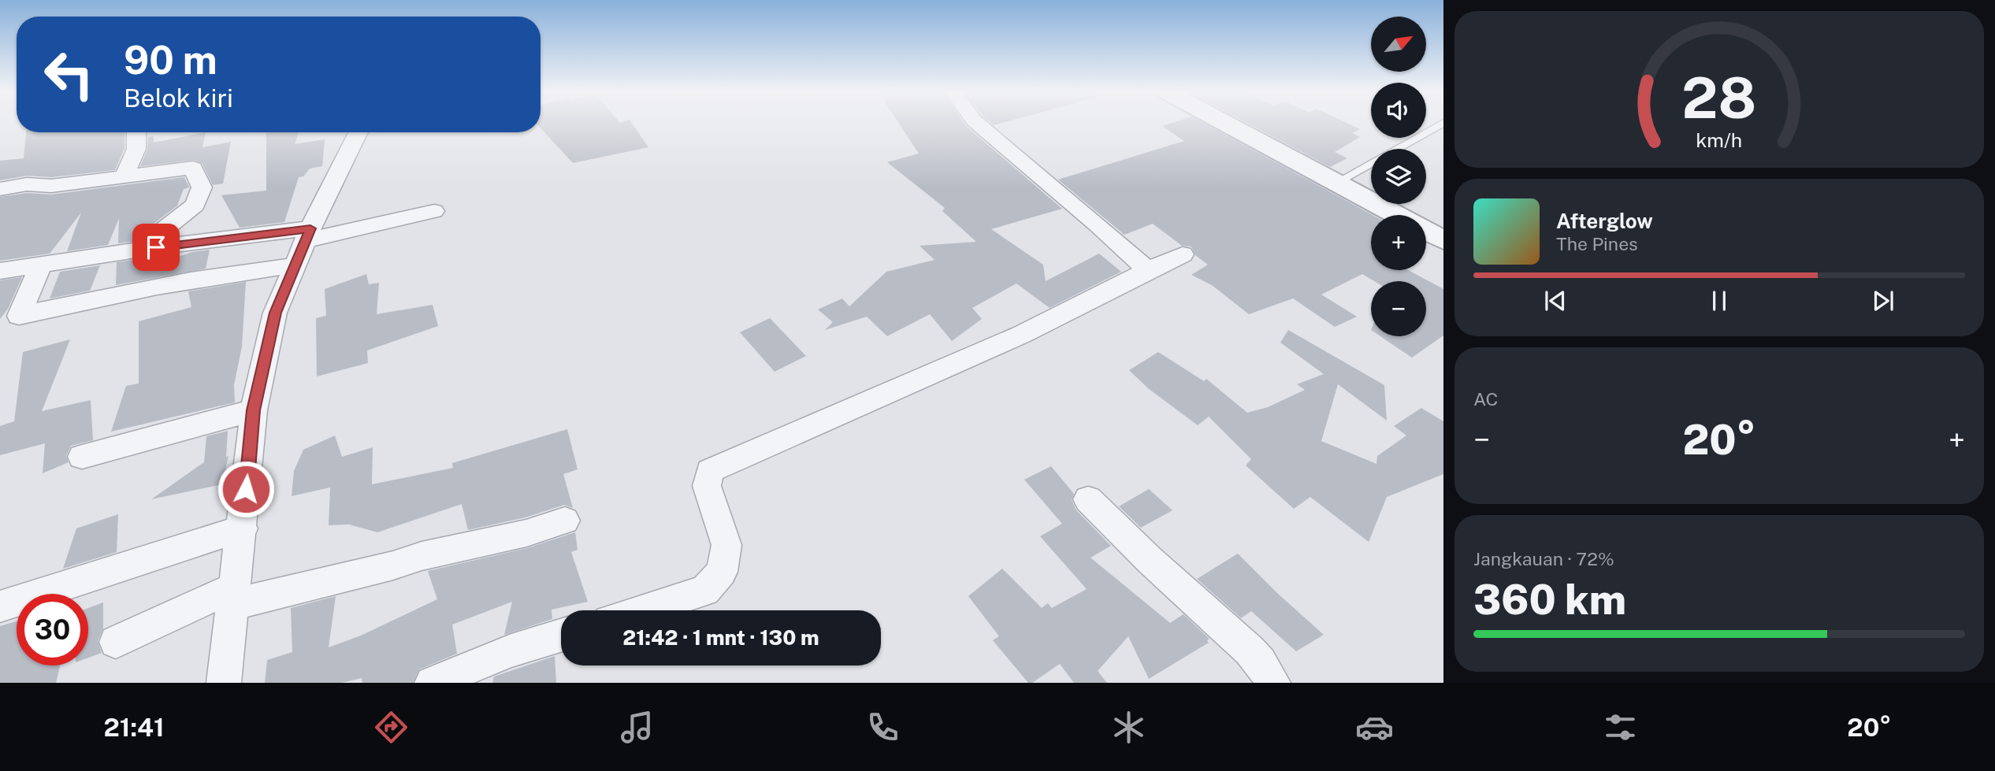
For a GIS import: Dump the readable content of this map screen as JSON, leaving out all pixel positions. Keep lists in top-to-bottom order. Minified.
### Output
{"north":"top right","page":{"map_buttons":["+","−"],"turn":["90 m","Belok kiri"],"song":["Afterglow","The Pines"],"tile":["AC",["Jangkauan · 72%","360 km"]],"heat":["−","20°","+"],"limit":"30","trip":"21:42 · 1 mnt · 130 m","tabs":["21:41","20°"],"gauge":["28","km/h"]}}
